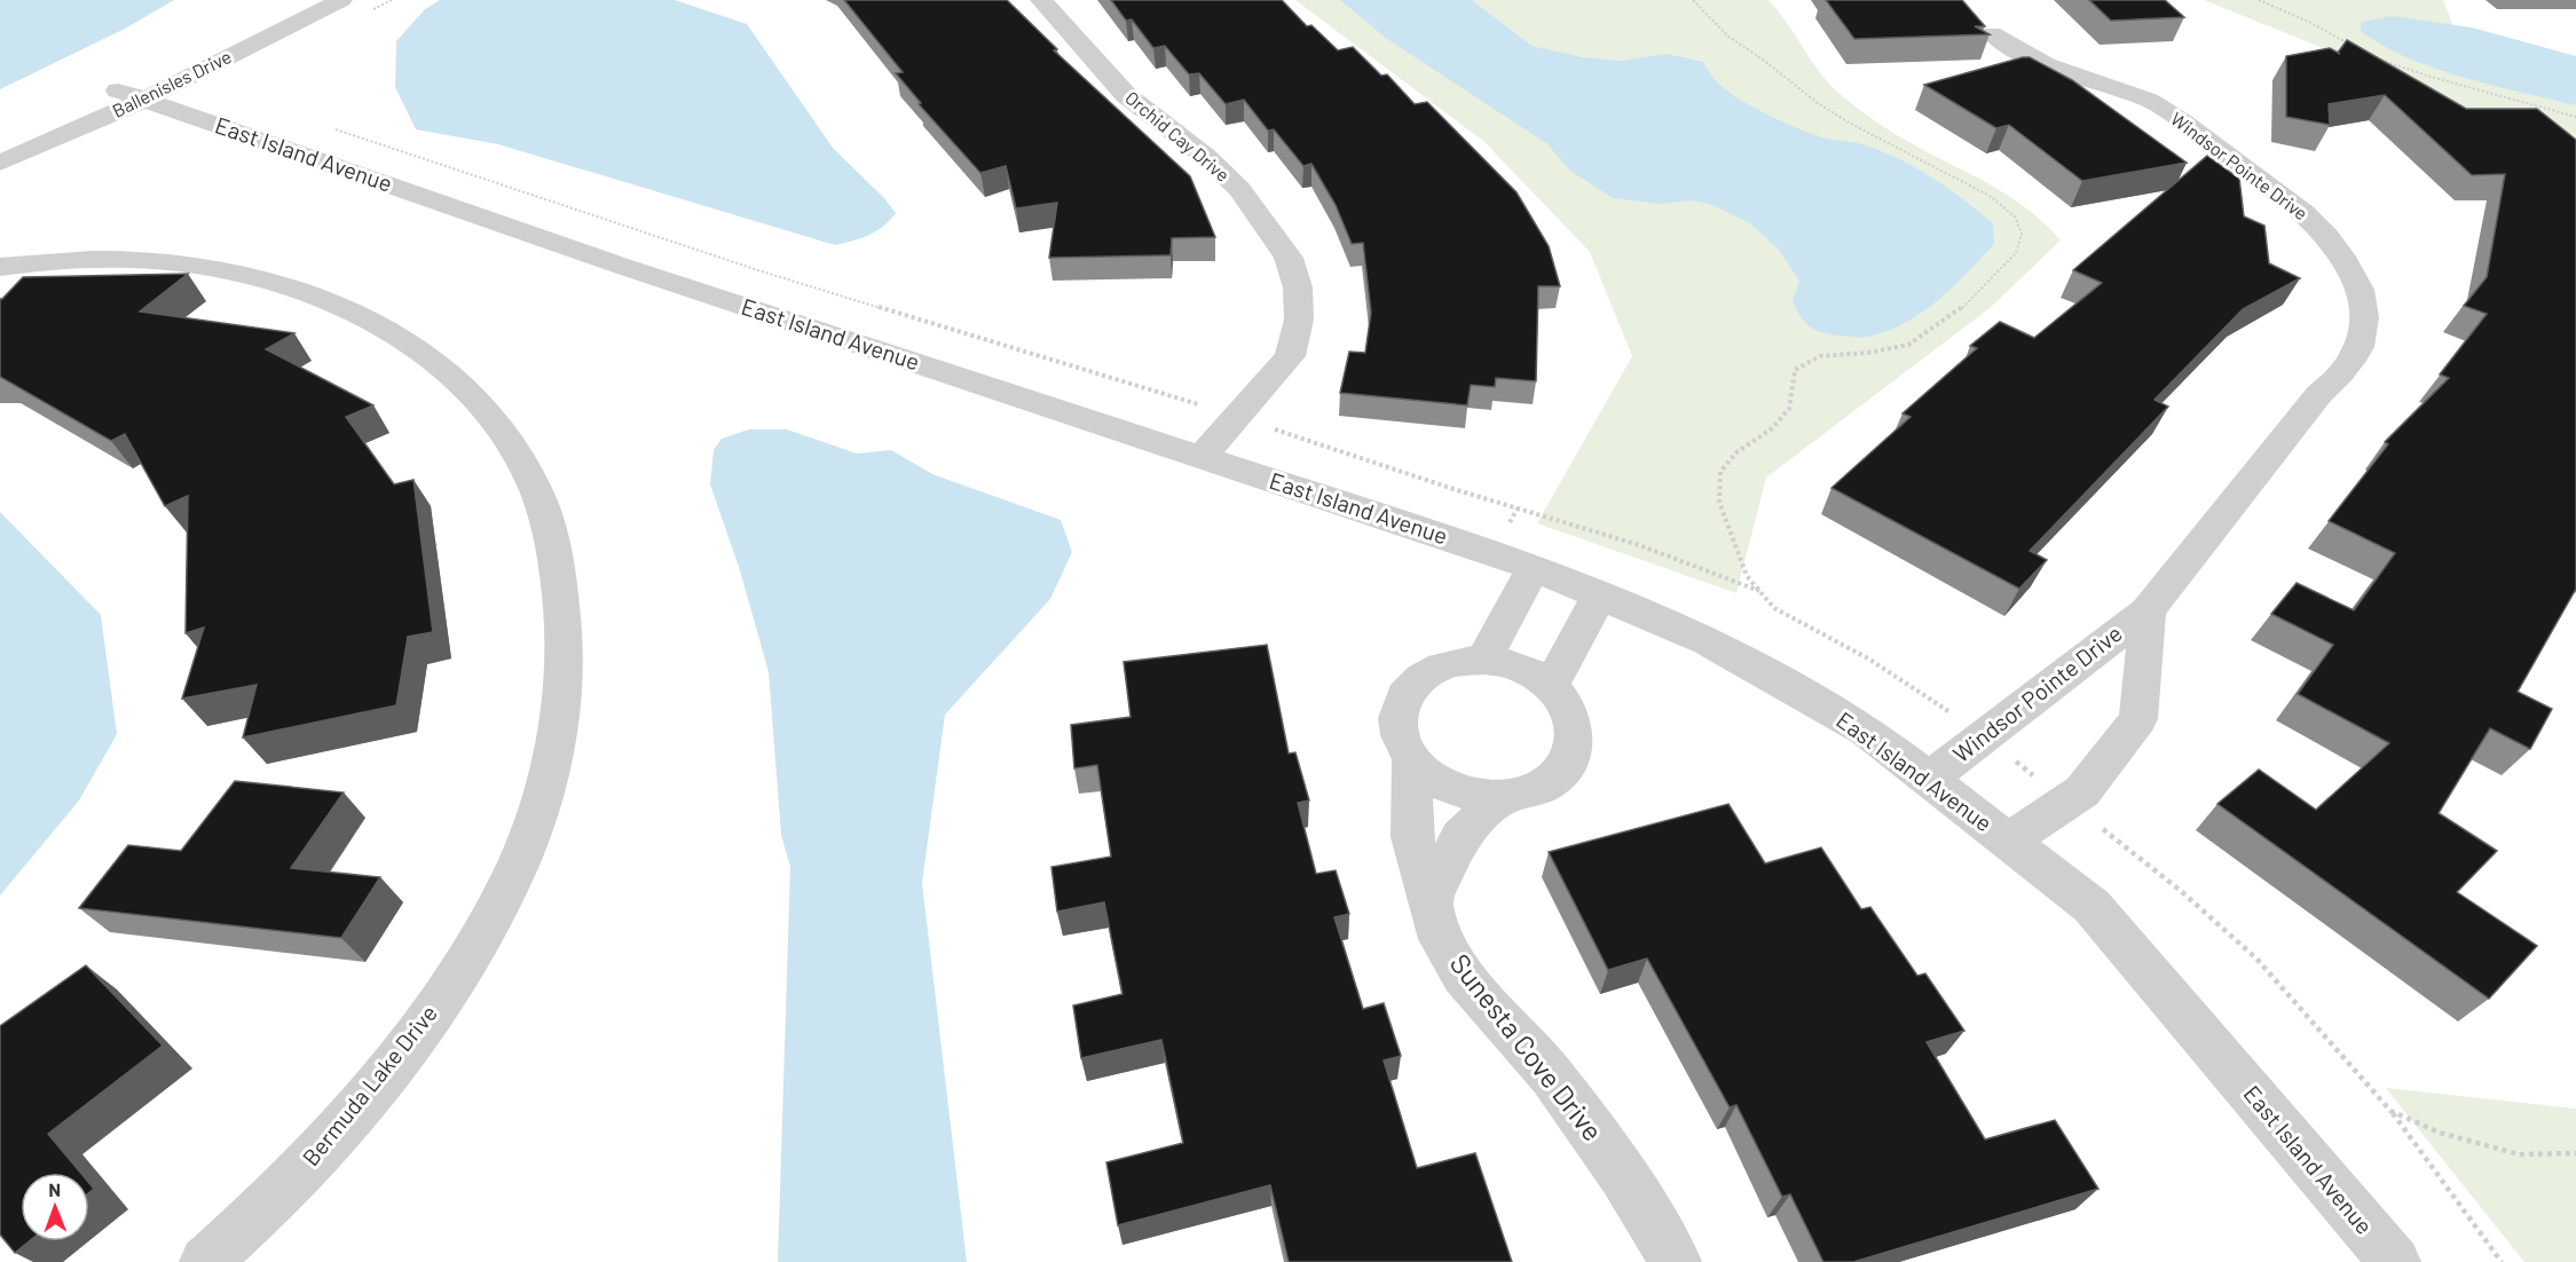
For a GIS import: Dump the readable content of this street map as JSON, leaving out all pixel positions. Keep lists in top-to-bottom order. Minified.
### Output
{"streets":{"street":["Ballenisles Drive","Orchid Cay Drive","East Island Avenue","Windsor Pointe Drive","Sunesta Cove Drive","Bermuda Lake Drive"]},"crossings":[["Ballenisles Drive","East Island Avenue"],["Orchid Cay Drive","East Island Avenue"],["East Island Avenue","Windsor Pointe Drive"]],"north":"top"}
